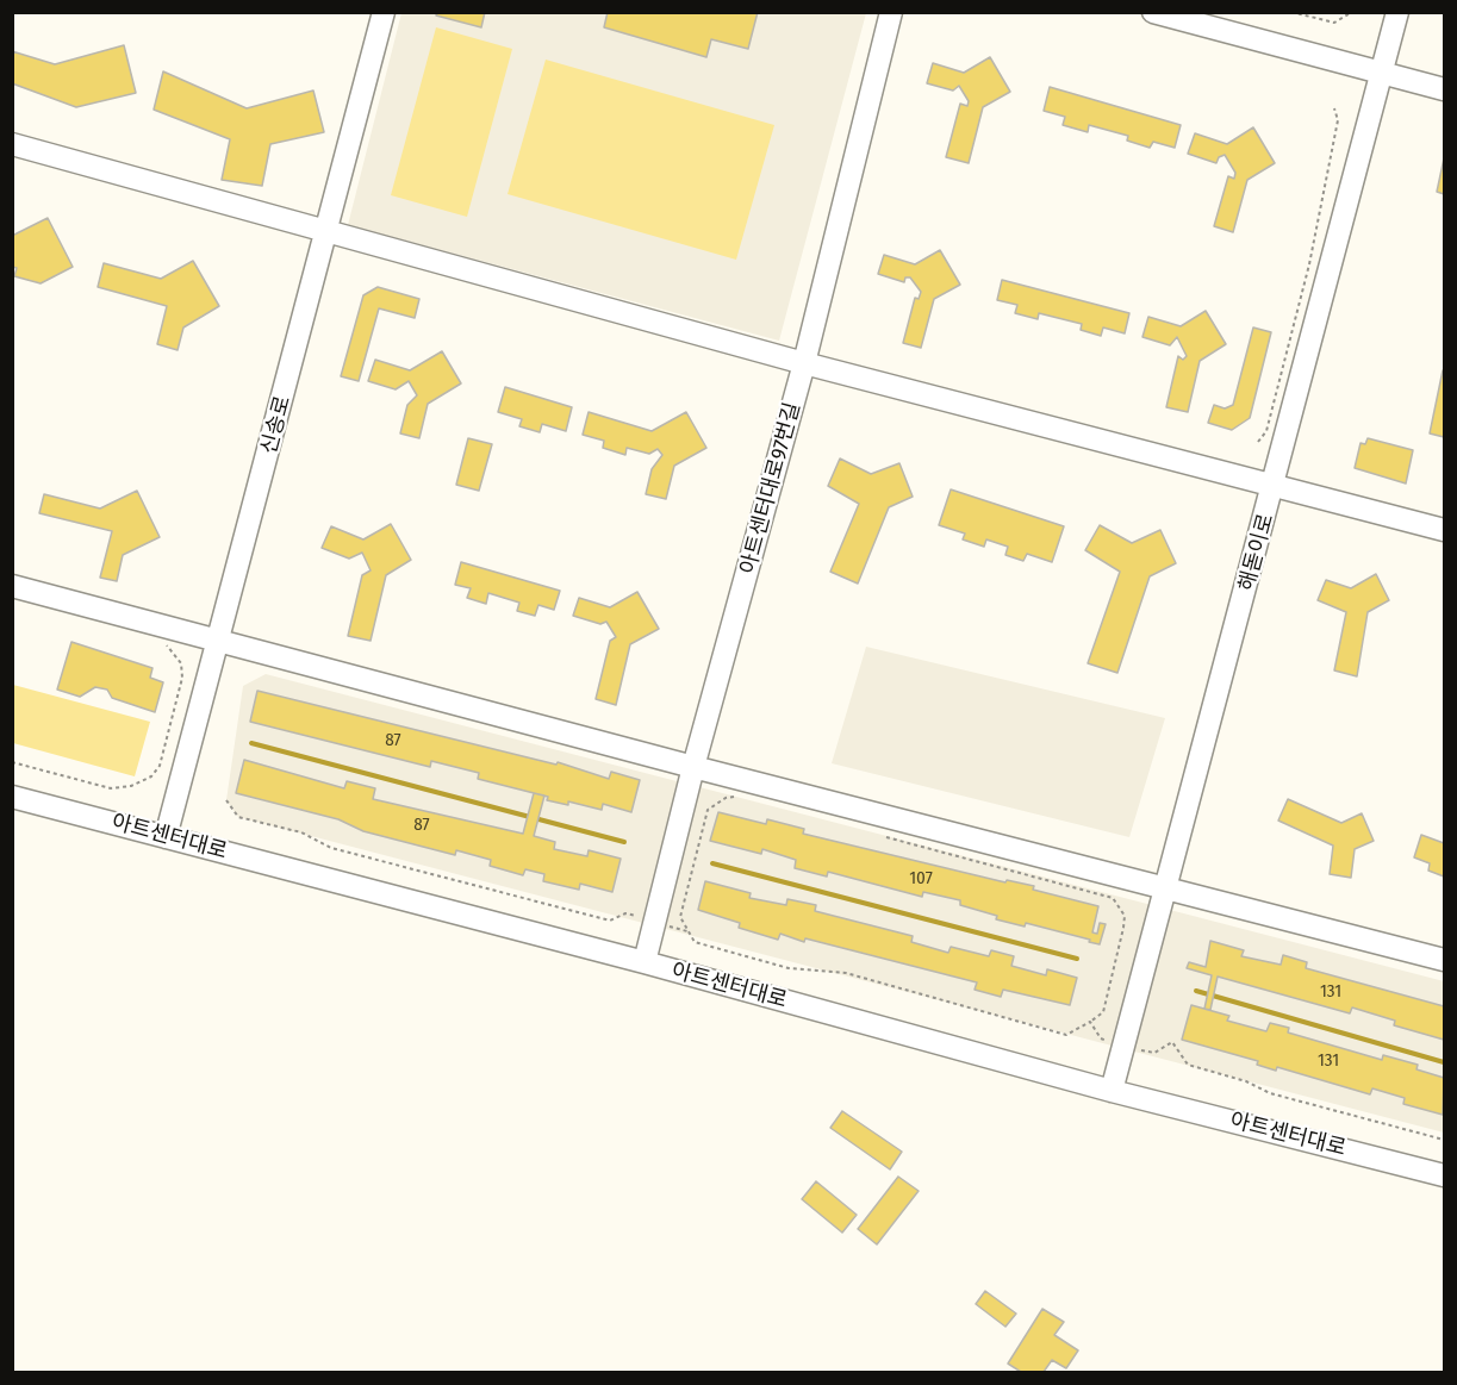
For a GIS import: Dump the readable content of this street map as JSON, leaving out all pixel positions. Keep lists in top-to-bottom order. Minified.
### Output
{"streets":{"street":["신송로","아트센터대로97번길","해돋이로","아트센터대로"]},"crossings":[["신송로","아트센터대로"],["아트센터대로97번길","아트센터대로"],["해돋이로","아트센터대로"]],"house_numbers":["87","87","107","131","131"]}
